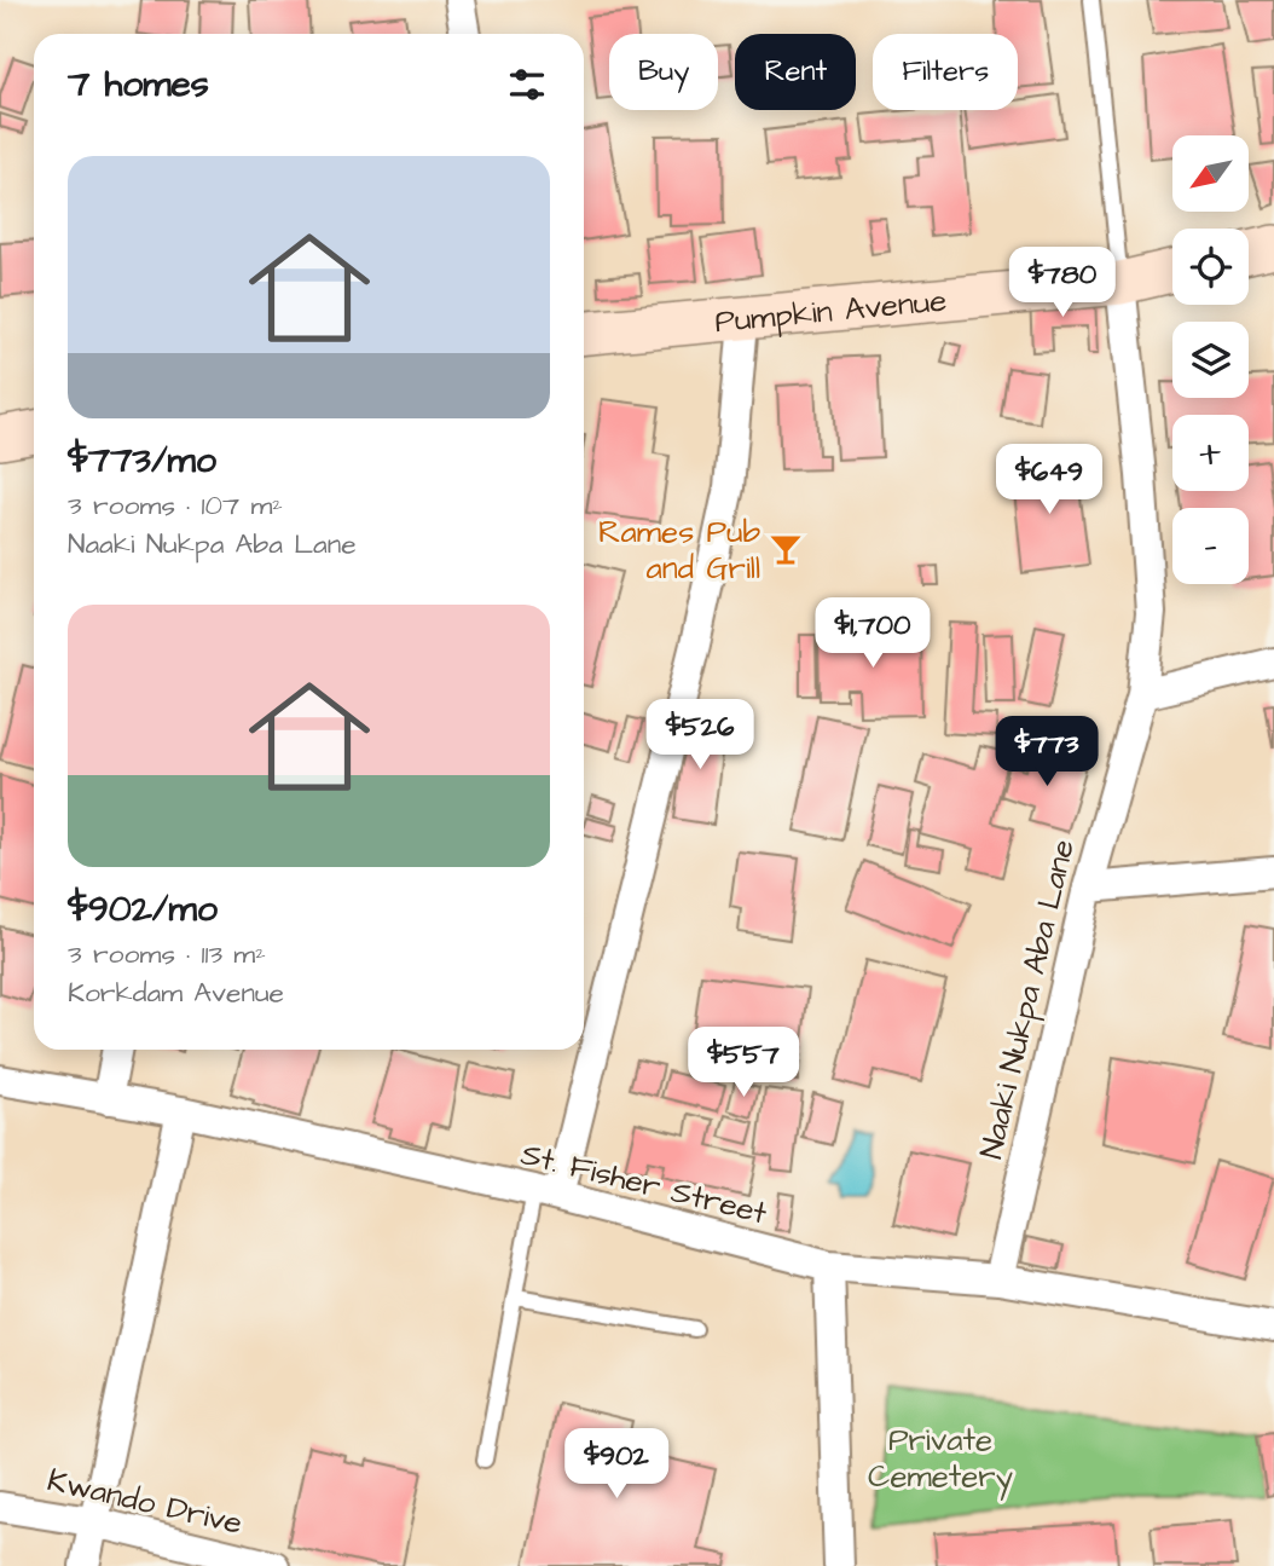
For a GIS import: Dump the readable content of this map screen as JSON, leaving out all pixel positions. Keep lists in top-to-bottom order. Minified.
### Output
{"streets":{"street":["Pumpkin Avenue","Naaki Nukpa Aba Lane","St. Fisher Street","Kwando Drive"]},"crossings":[["Pumpkin Avenue","Naaki Nukpa Aba Lane"],["Naaki Nukpa Aba Lane","St. Fisher Street"]],"parks":["Private Cemetery"],"places":{"bar":["Rames Pub and Grill"]},"north":"bottom left","page":{"chip":["Buy","Rent","Filters"],"heading":"7 homes","map_buttons":["+","−"],"list":[{"name":"$773/mo","note":"3 rooms · 107 m² · Naaki Nukpa Aba Lane"},{"name":"$902/mo","note":"3 rooms · 113 m² · Korkdam Avenue"}],"price":["$780","$649","$1,700","$526","$773","$557","$902"]}}
